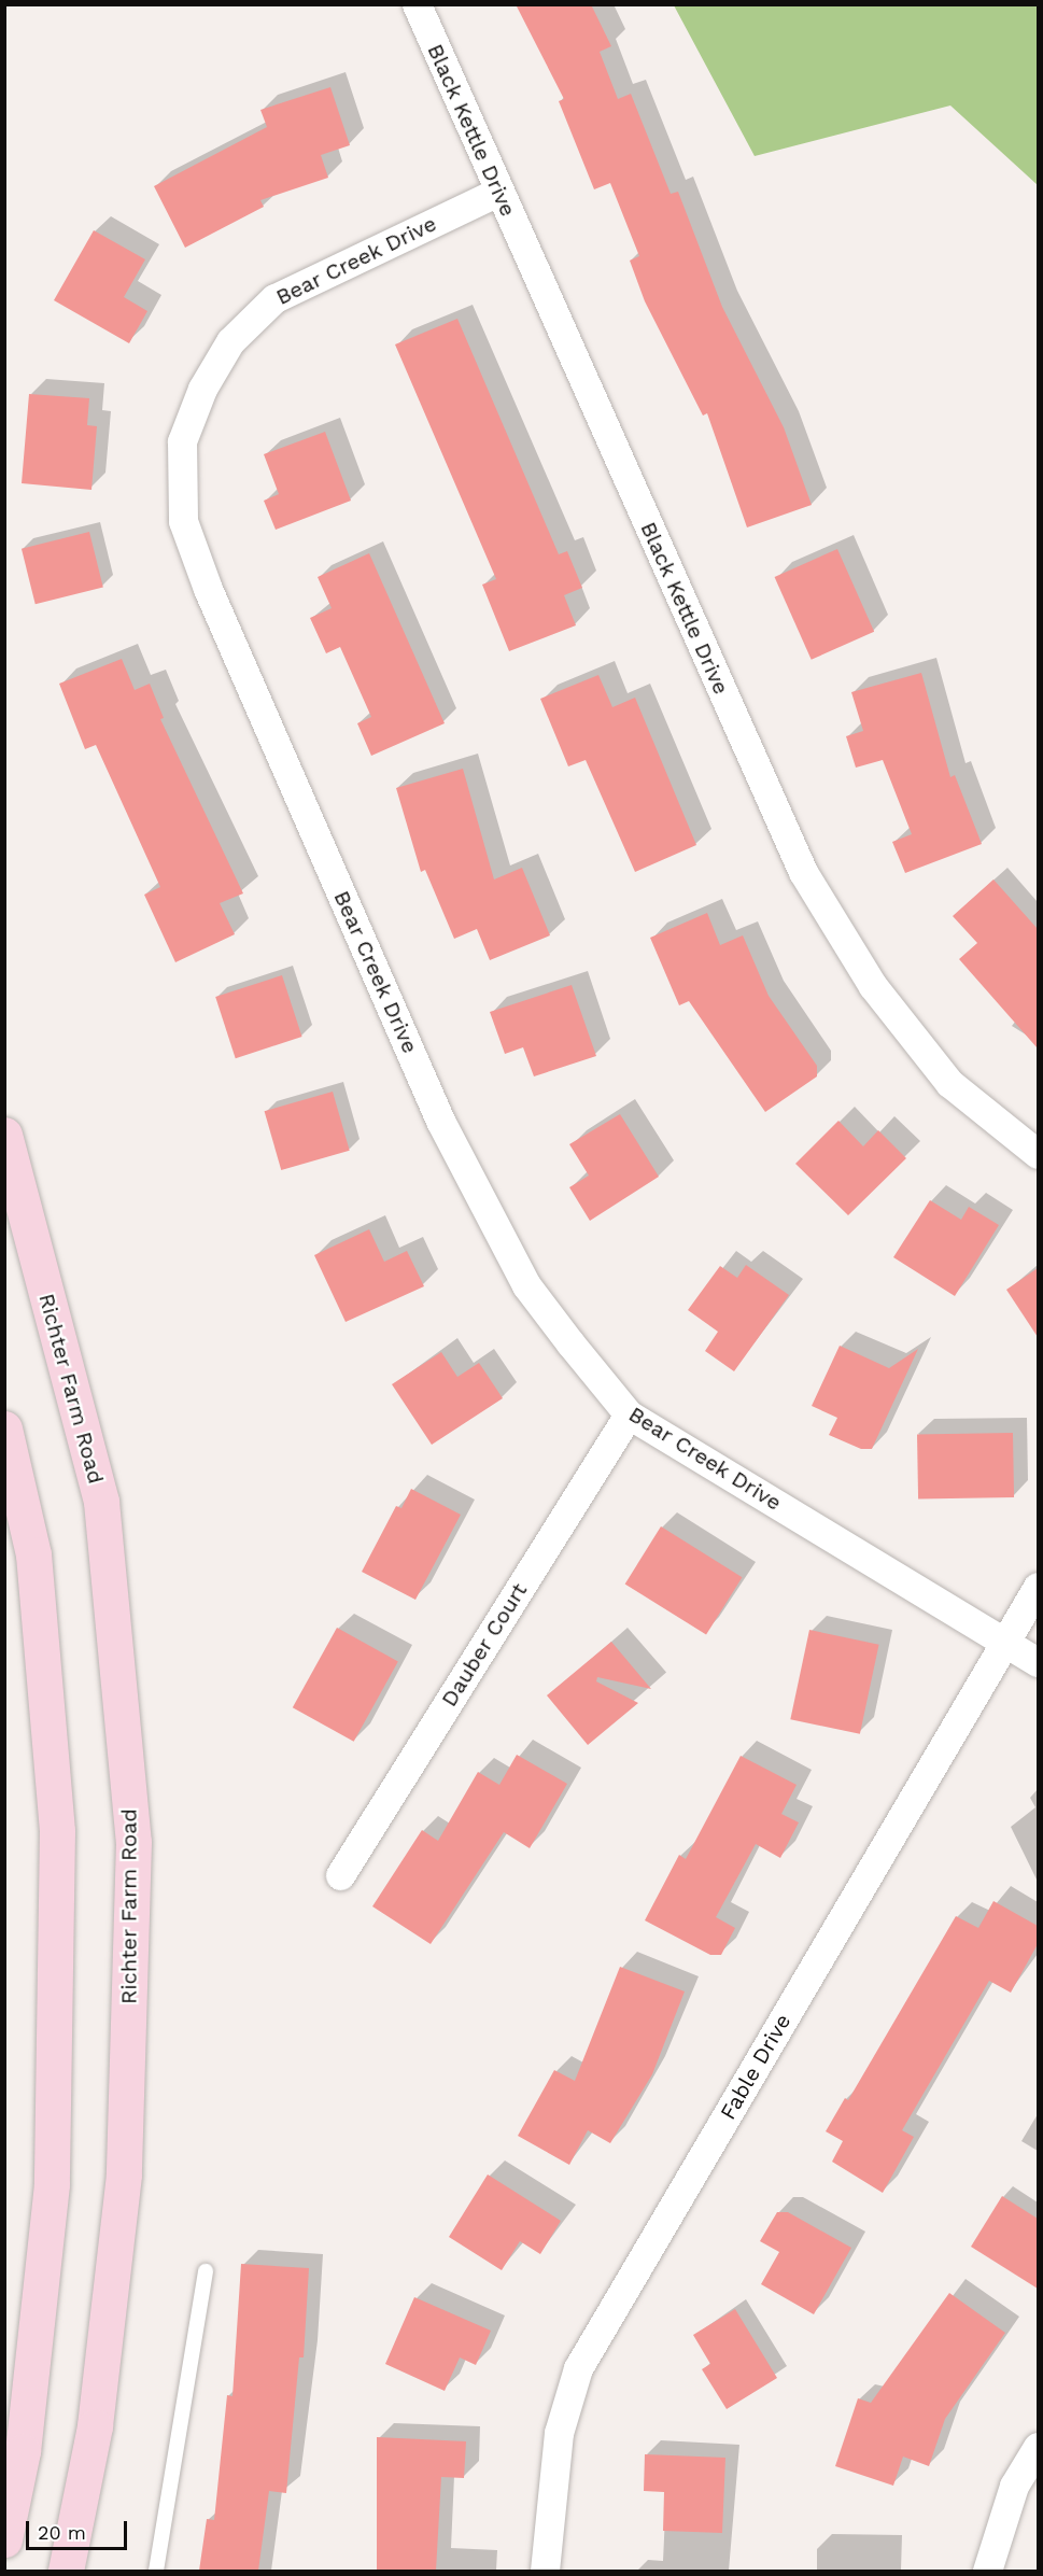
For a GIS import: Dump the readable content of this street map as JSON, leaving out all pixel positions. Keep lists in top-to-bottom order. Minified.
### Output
{"streets":{"main road":["Richter Farm Road"],"street":["Black Kettle Drive","Bear Creek Drive","Dauber Court","Fable Drive"]},"crossings":[["Black Kettle Drive","Bear Creek Drive"],["Bear Creek Drive","Dauber Court"],["Bear Creek Drive","Fable Drive"]],"scale_bar":"20 m"}
